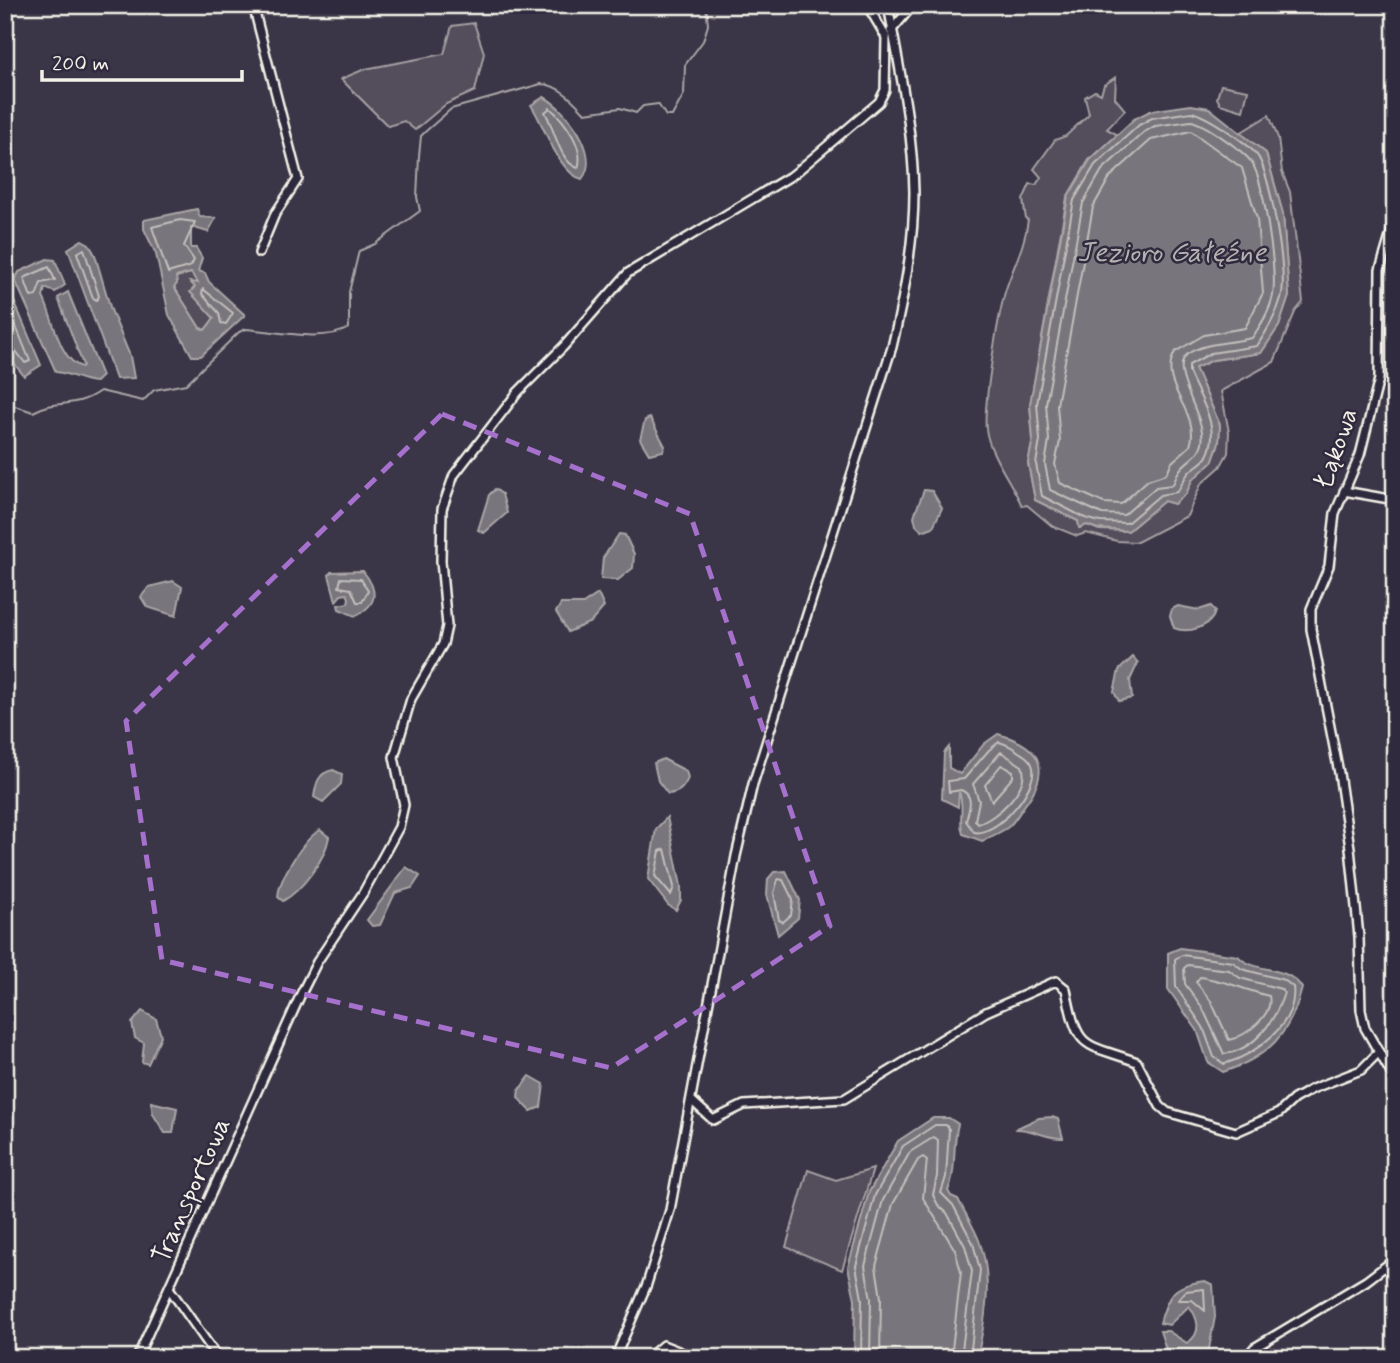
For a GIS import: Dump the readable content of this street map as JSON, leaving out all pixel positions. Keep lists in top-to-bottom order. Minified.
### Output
{"streets":{"street":["Łąkowa","Transportowa"]},"water":["Jezioro Gałęźne"],"scale_bar":"200 m"}
